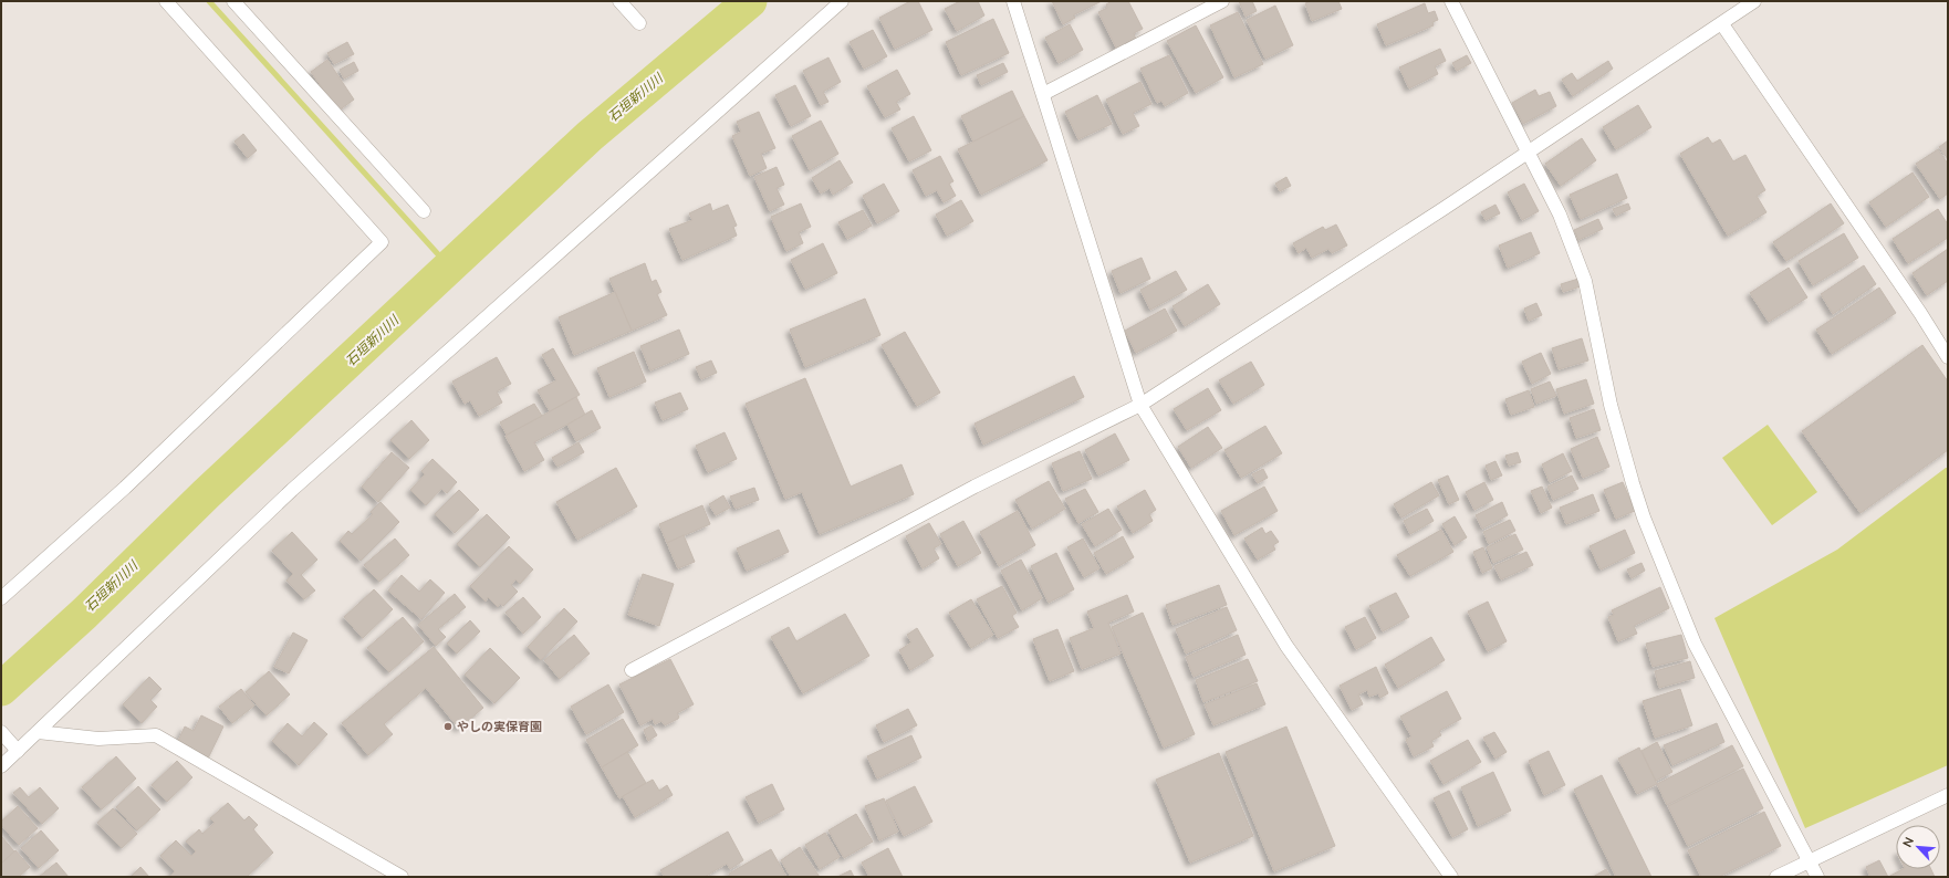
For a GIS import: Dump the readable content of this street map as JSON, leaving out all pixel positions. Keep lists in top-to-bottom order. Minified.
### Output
{"water":["石垣新川川"],"places":["やしの実保育園"],"north":"top left"}
